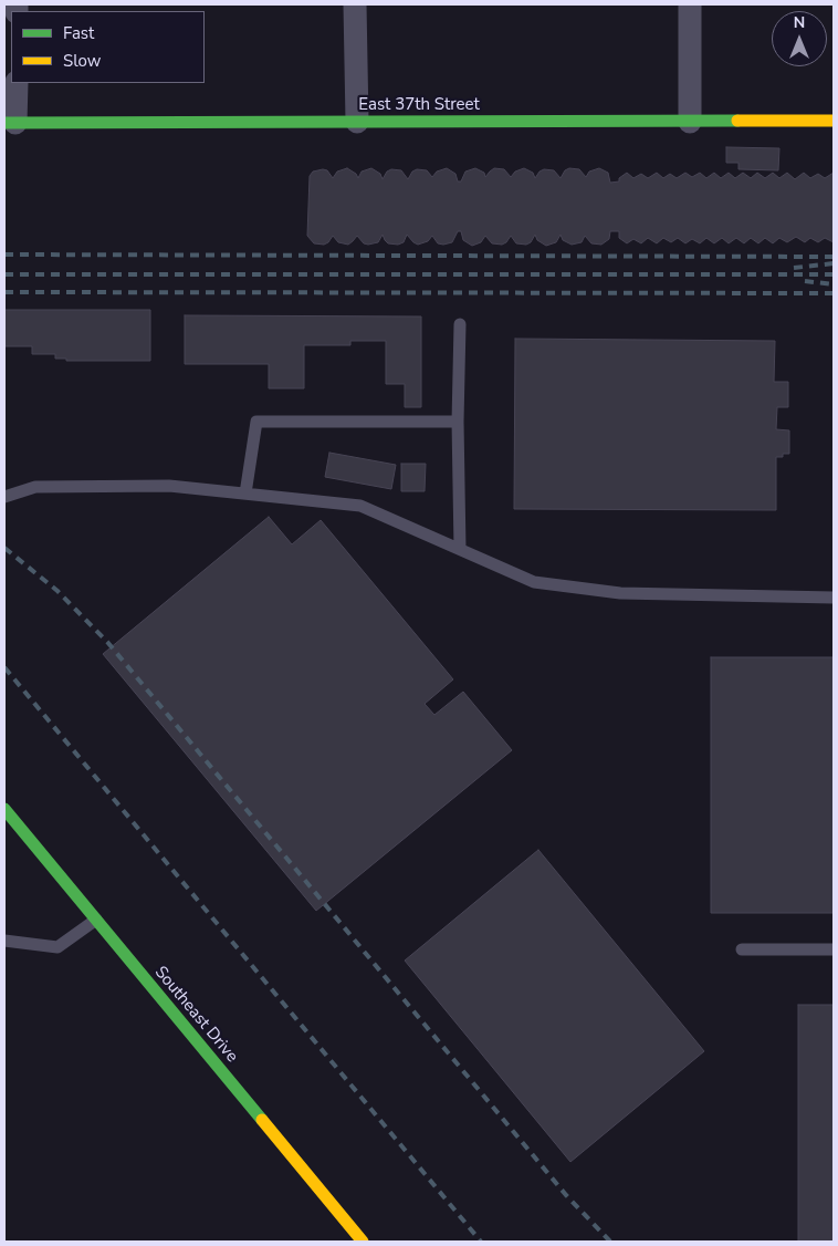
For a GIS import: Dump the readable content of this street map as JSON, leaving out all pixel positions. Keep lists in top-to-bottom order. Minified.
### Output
{"streets":{"street":["East 37th Street","Southeast Drive"]},"legend":["Fast","Slow"],"north":"top"}
